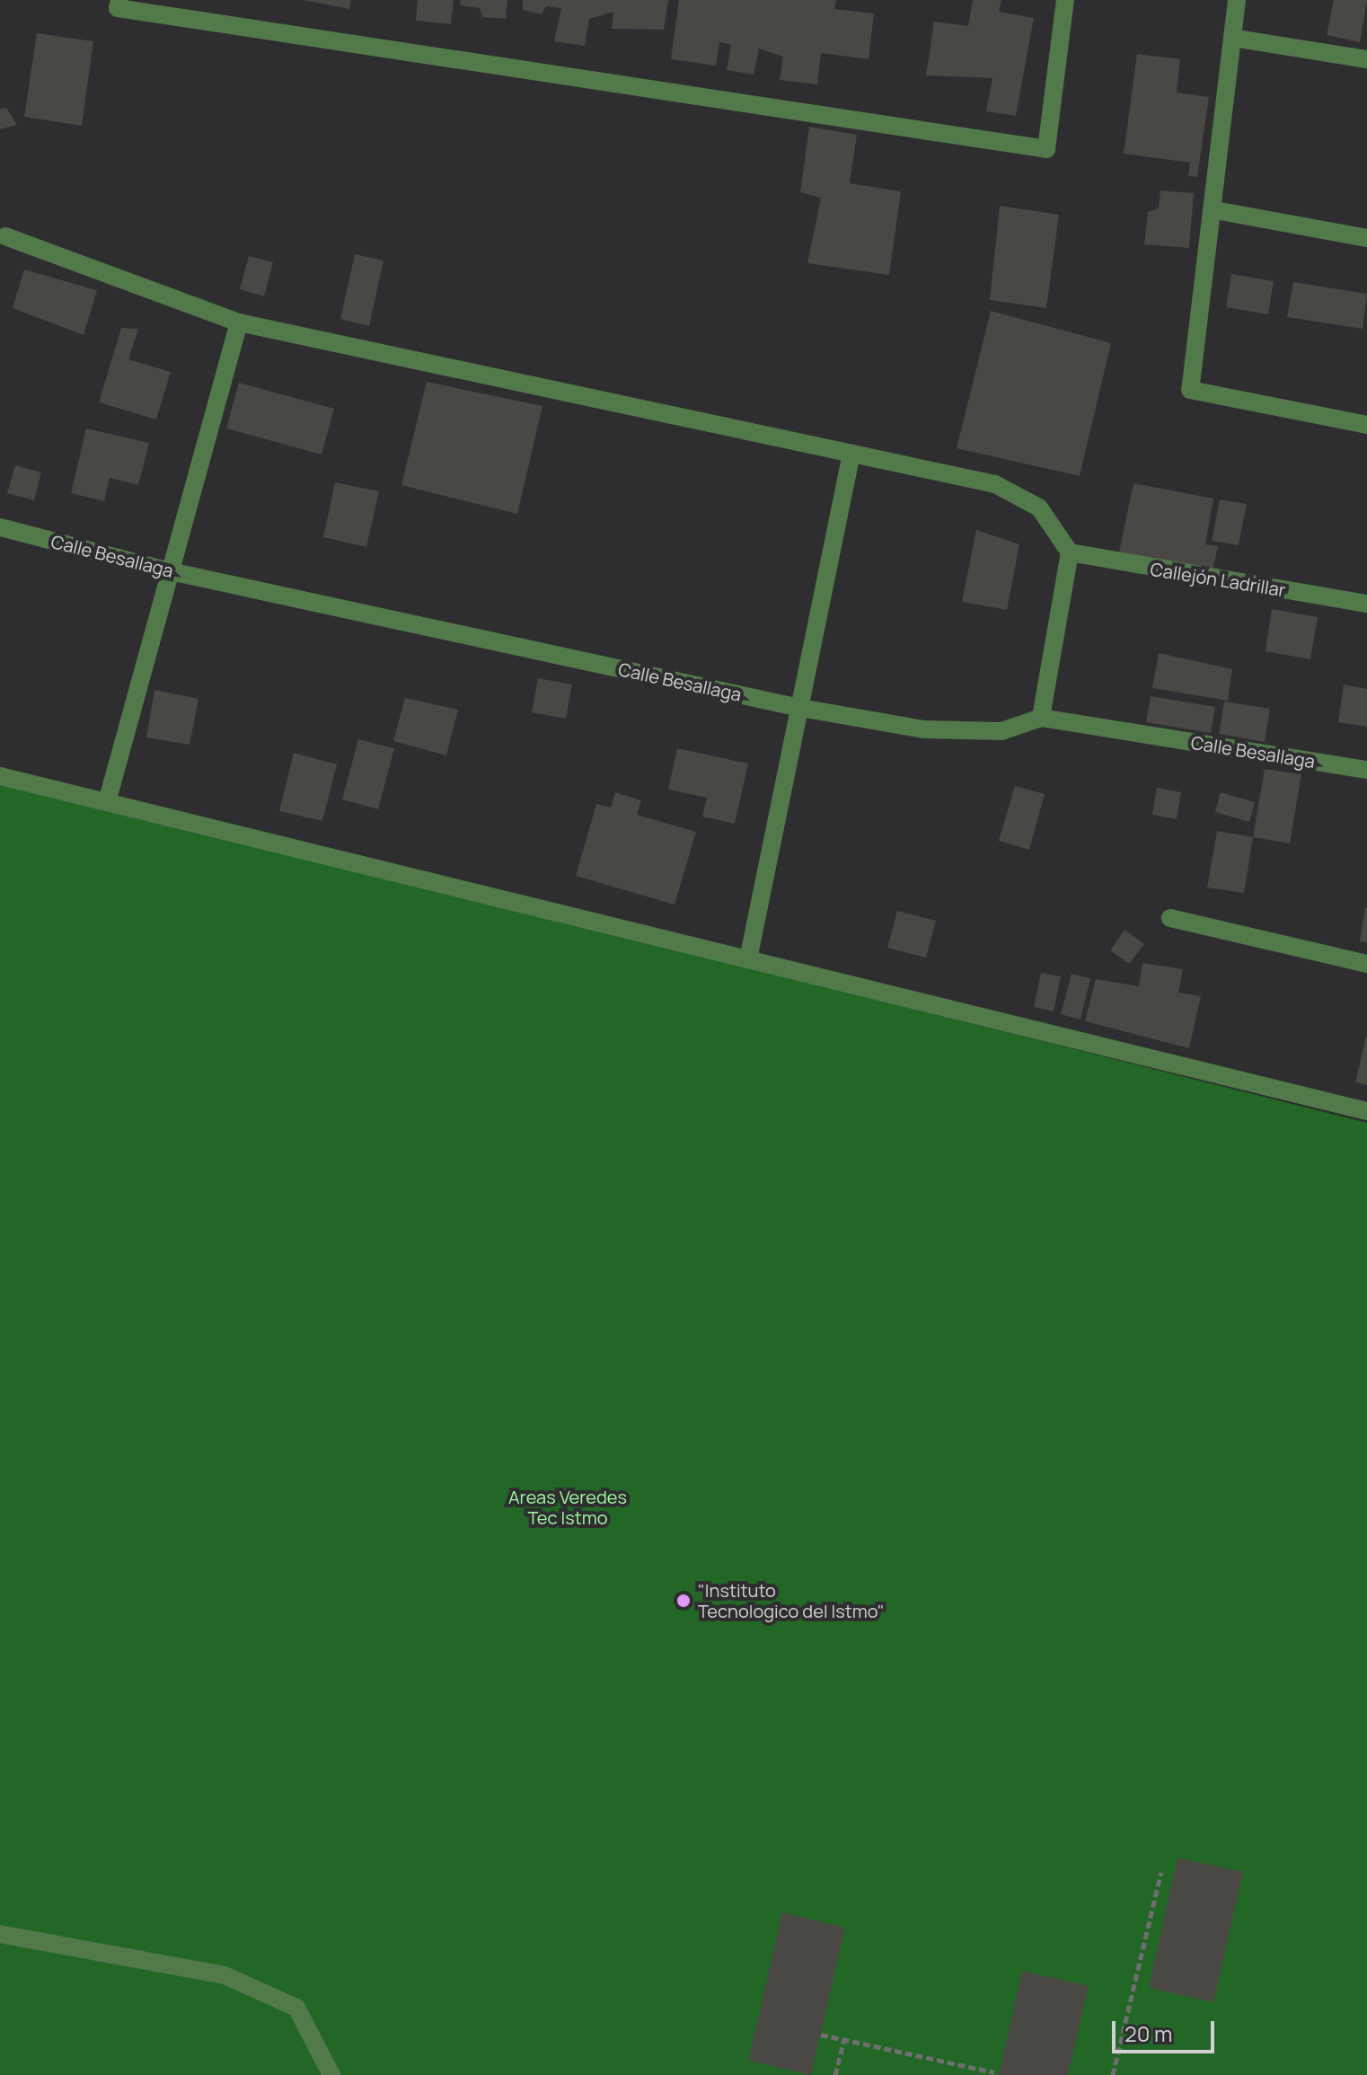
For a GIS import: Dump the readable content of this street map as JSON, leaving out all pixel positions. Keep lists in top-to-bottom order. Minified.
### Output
{"streets":{"street":["Calle Besallaga","Callejón Ladrillar"]},"parks":["Areas Veredes Tec Istmo"],"places":["\"Instituto Tecnologico del Istmo\""],"scale_bar":"20 m"}
